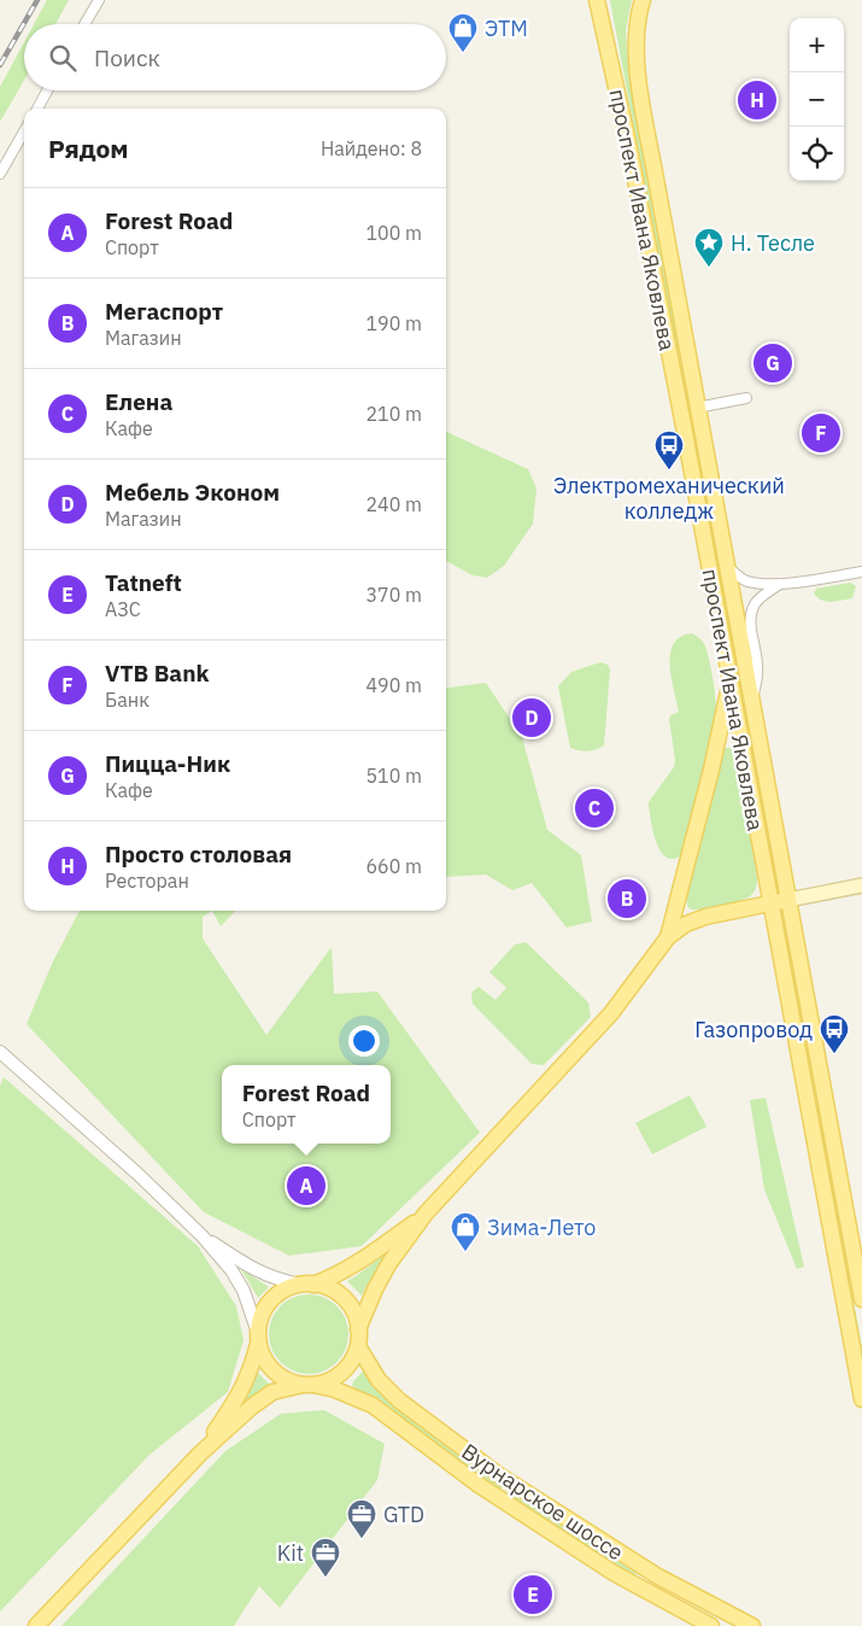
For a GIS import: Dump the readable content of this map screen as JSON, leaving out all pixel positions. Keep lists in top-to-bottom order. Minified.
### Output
{"streets":{"main road":["проспект Ивана Яковлева","Вурнарское шоссе"]},"places":{"shop":["ЭТМ","Зима-Лето"],"place":["Н. Тесле"],"bus stop":["Электромеханический колледж","Газопровод"],"office":["GTD","Kit"]},"page":{"map_buttons":["+","−"],"search":"Поиск","pins":["H","G","F","D","C","B","A","E"],"heading":["Рядом","Найдено: 8"],"list":[{"mark":"A","name":"Forest Road","note":"Спорт","value":"100 m"},{"mark":"B","name":"Мегаспорт","note":"Магазин","value":"190 m"},{"mark":"C","name":"Елена","note":"Кафе","value":"210 m"},{"mark":"D","name":"Мебель Эконом","note":"Магазин","value":"240 m"},{"mark":"E","name":"Tatneft","note":"АЗС","value":"370 m"},{"mark":"F","name":"VTB Bank","note":"Банк","value":"490 m"},{"mark":"G","name":"Пицца-Ник","note":"Кафе","value":"510 m"},{"mark":"H","name":"Просто столовая","note":"Ресторан","value":"660 m"}],"popup":["Forest Road","Спорт"]}}
